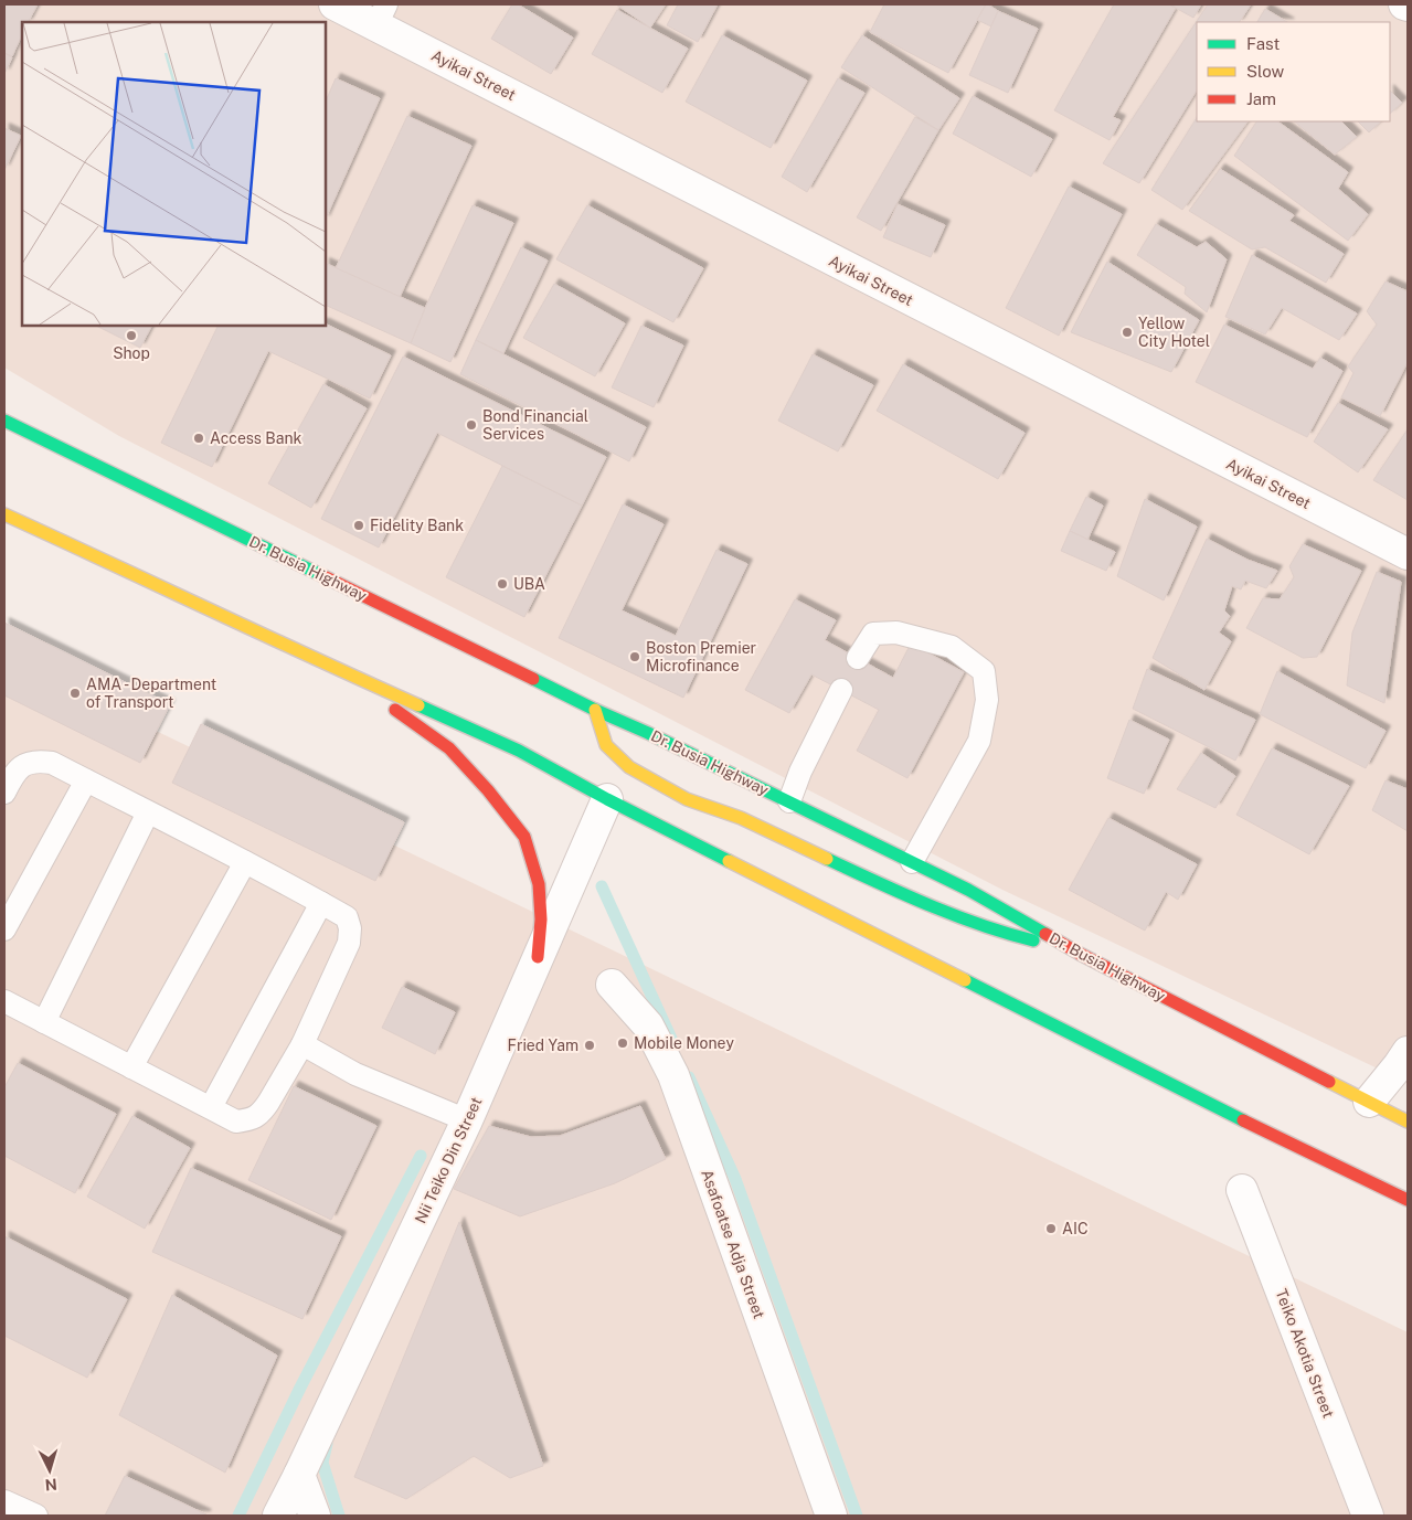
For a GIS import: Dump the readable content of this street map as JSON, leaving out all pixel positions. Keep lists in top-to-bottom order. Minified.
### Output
{"streets":{"highway":["Dr. Busia Highway"],"street":["Ayikai Street","Nii Teiko Din Street","Asafoatse Adja Street","Teiko Akotia Street"]},"places":["Yellow City Hotel","Shop","Bond Financial Services","Access Bank","Fidelity Bank","UBA","Boston Premier Microfinance","AMA - Department of Transport","Mobile Money","Fried Yam","AIC"],"legend":["Fast","Slow","Jam"],"north":"bottom"}
